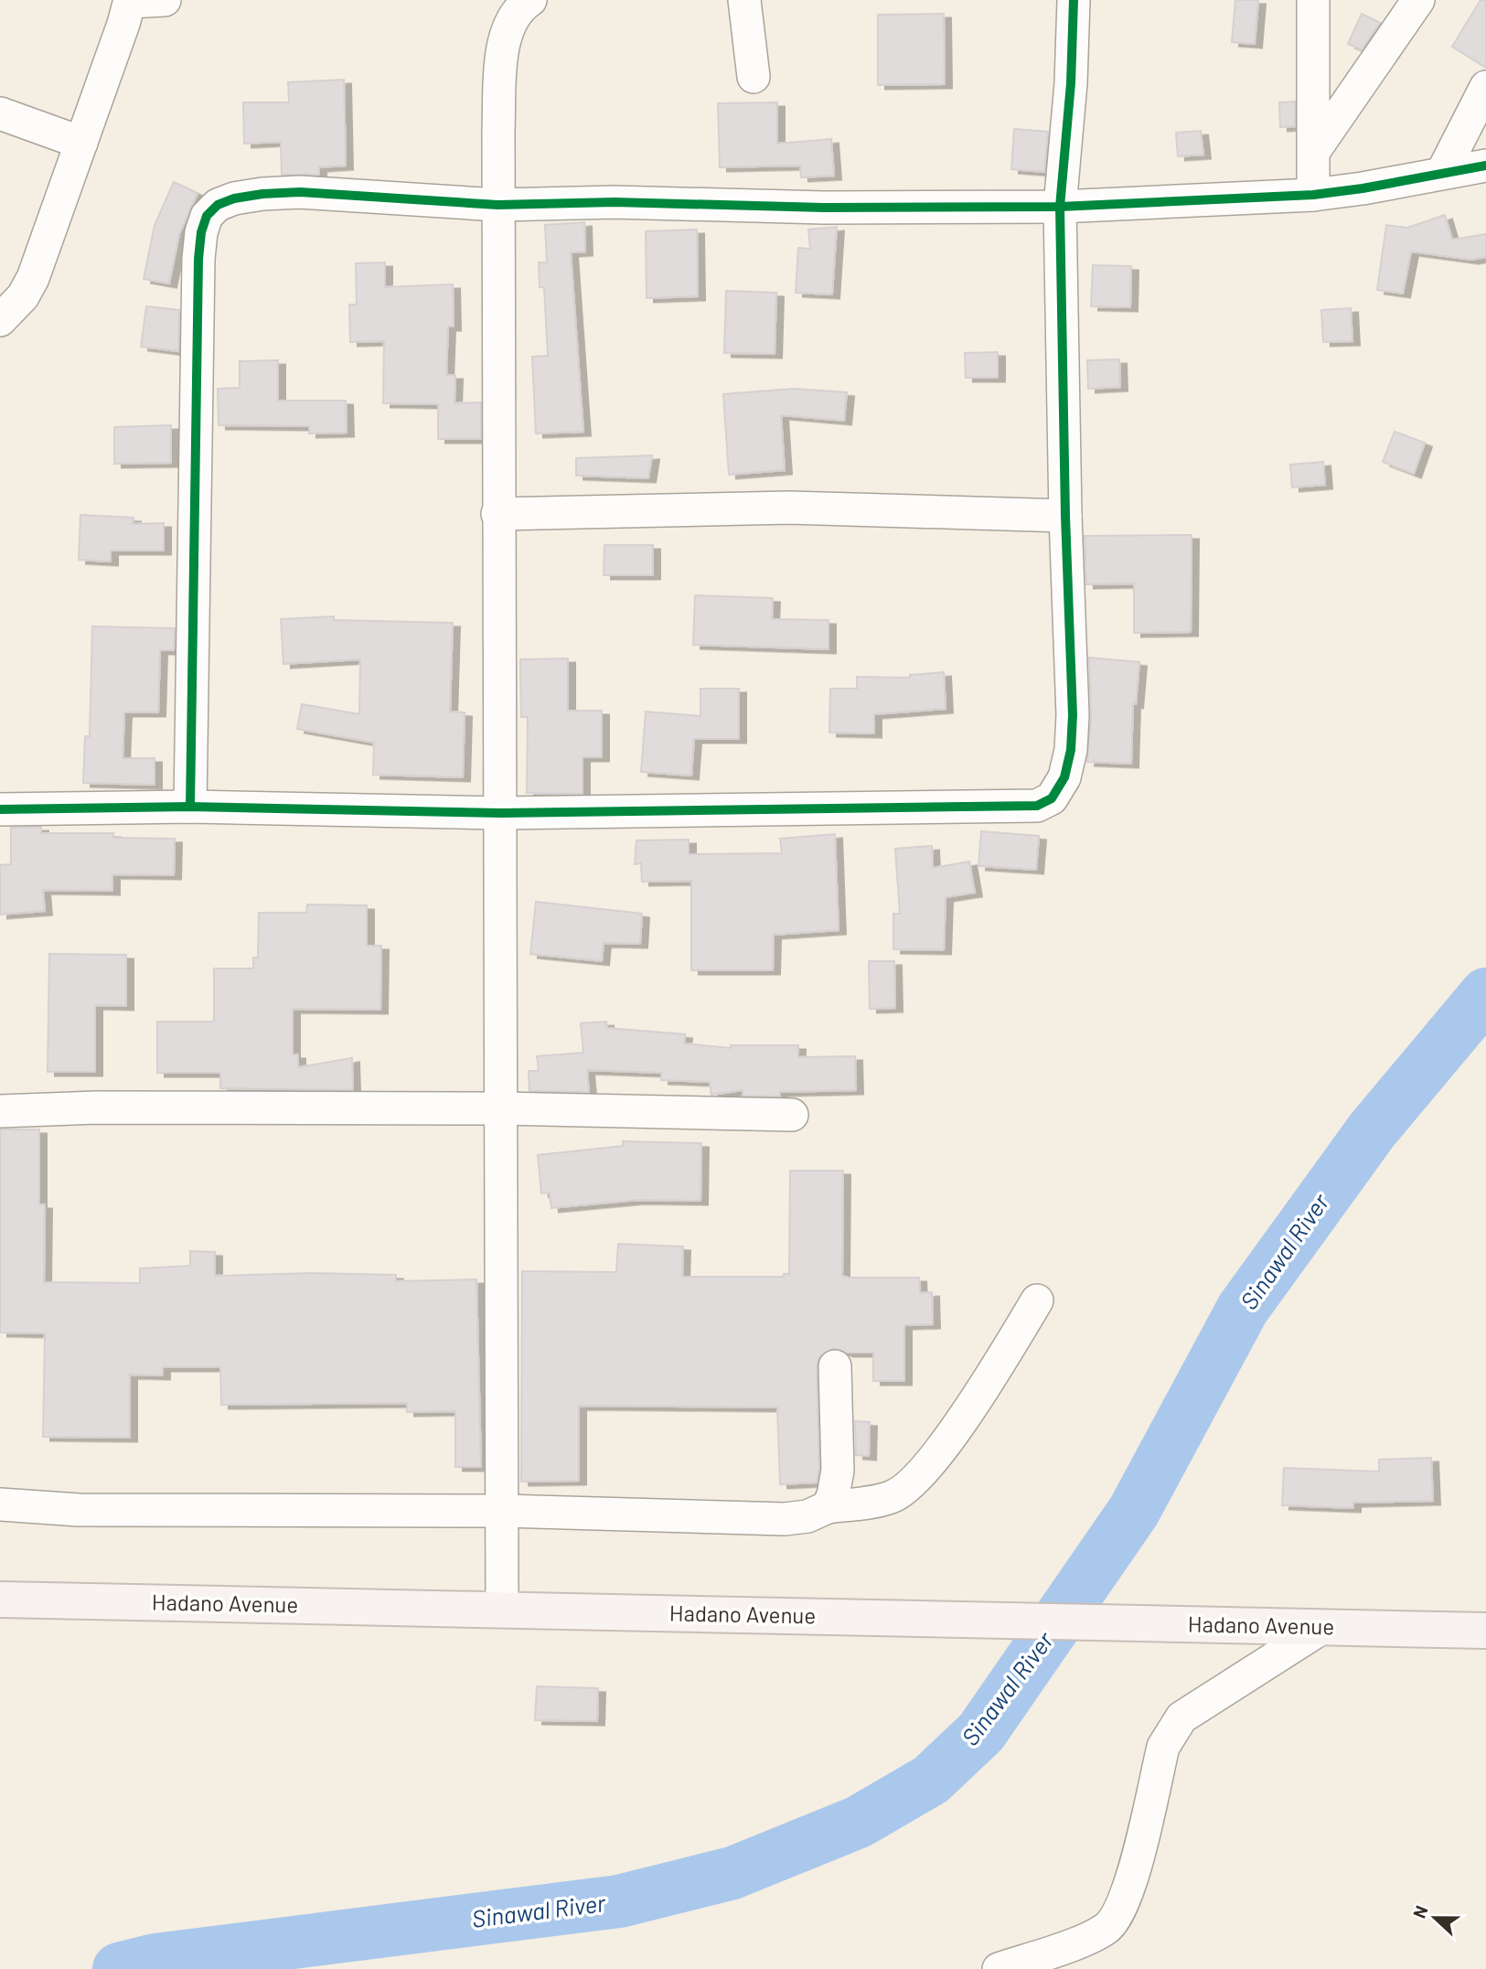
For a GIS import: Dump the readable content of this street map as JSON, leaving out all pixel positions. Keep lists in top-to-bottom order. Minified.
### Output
{"streets":{"main road":["Hadano Avenue"]},"water":["Sinawal River"],"north":"left"}
